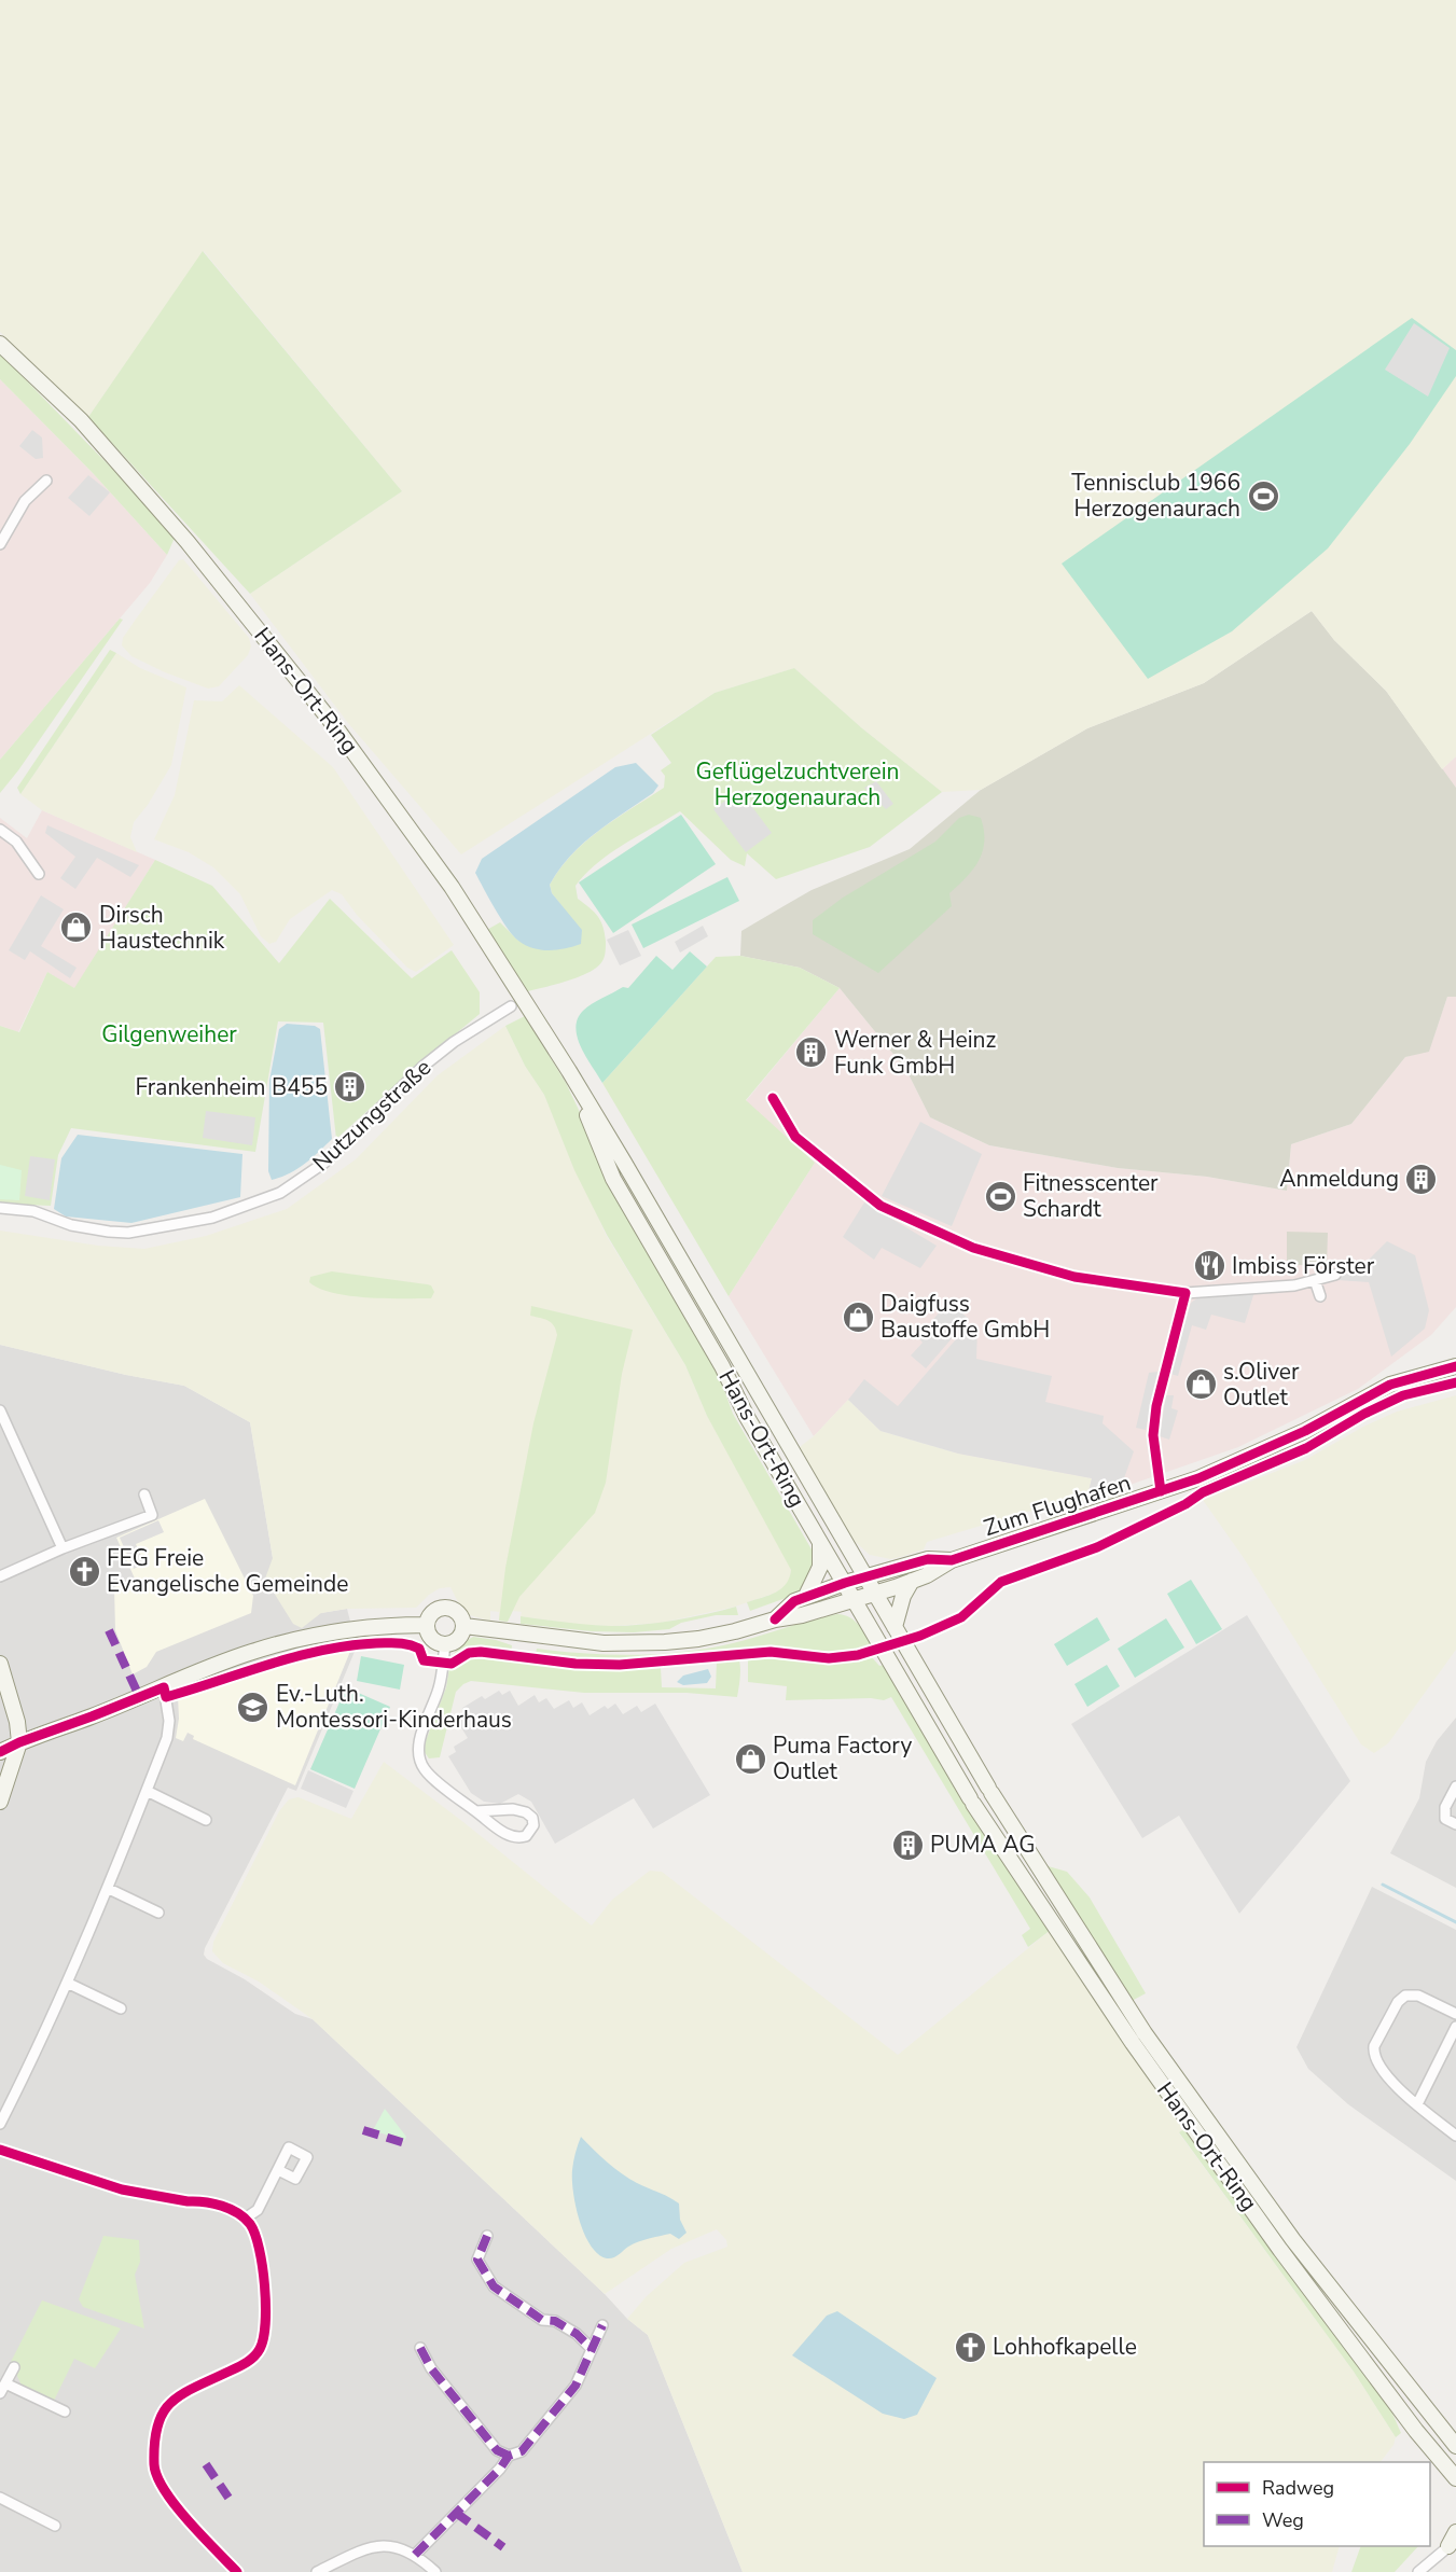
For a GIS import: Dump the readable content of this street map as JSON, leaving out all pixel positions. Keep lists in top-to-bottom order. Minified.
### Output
{"streets":{"main road":["Hans-Ort-Ring","Zum Flughafen"],"street":["Nutzungstraße"]},"crossings":[["Hans-Ort-Ring","Zum Flughafen"]],"parks":["Geflügelzuchtverein Herzogenaurach","Gilgenweiher"],"places":{"sports":["Tennisclub 1966 Herzogenaurach","Fitnesscenter Schardt"],"shop":["Dirsch Haustechnik","Daigfuss Baustoffe GmbH","s.Oliver Outlet","Puma Factory Outlet"],"building":["Werner & Heinz Funk GmbH","Frankenheim B455","Anmeldung","PUMA AG"],"restaurant":["Imbiss Förster"],"church":["FEG Freie Evangelische Gemeinde","Lohhofkapelle"],"school or university":["Ev.-Luth. Montessori-Kinderhaus"]},"legend":["Radweg","Weg"]}
